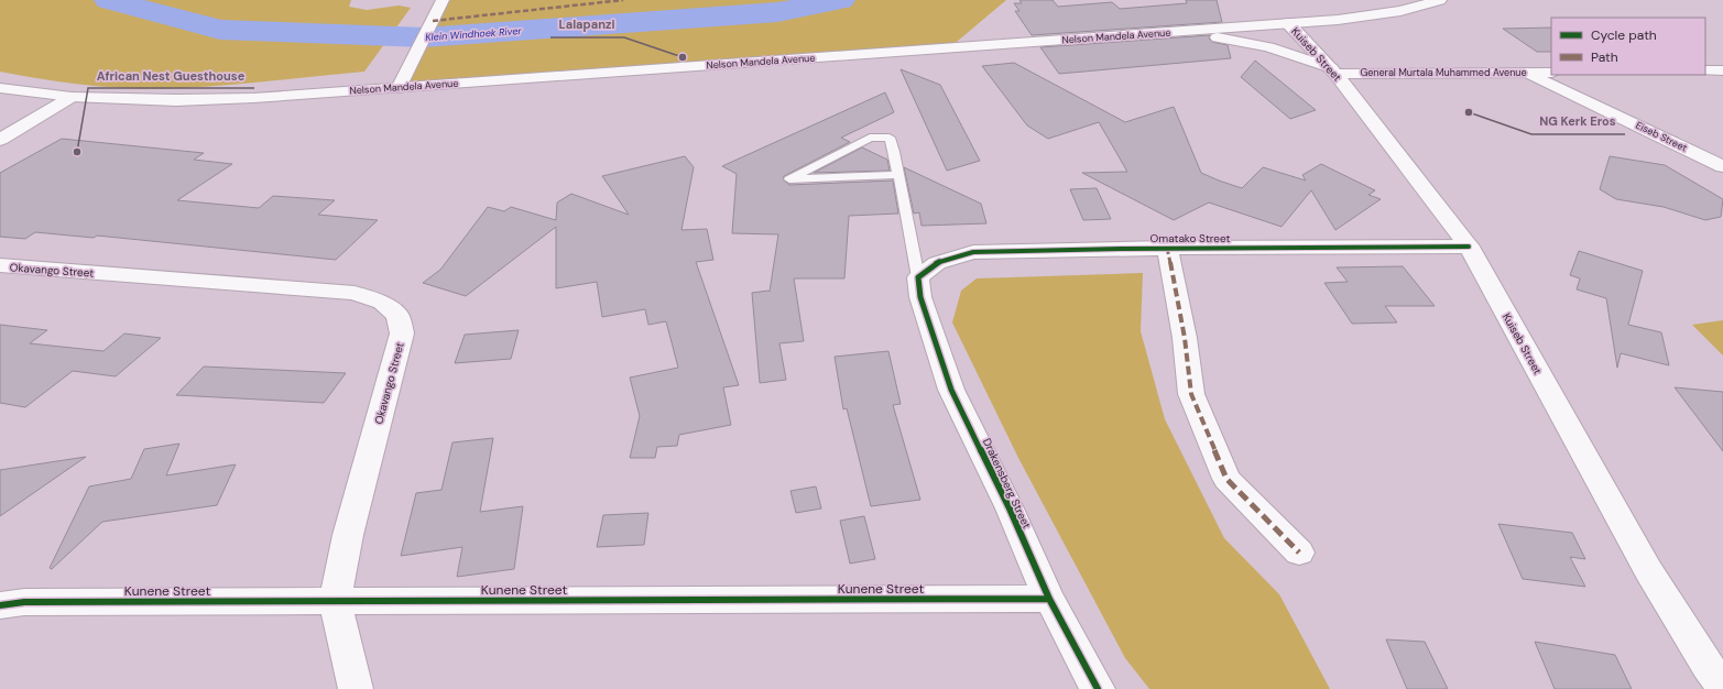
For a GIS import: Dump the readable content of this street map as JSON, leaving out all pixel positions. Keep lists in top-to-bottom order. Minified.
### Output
{"streets":{"street":["Nelson Mandela Avenue","Kuiseb Street","General Murtala Muhammed Avenue","Eiseb Street","Omatako Street","Okavango Street","Drakensberg Street","Kunene Street"]},"crossings":[["Nelson Mandela Avenue","Kuiseb Street"],["Nelson Mandela Avenue","General Murtala Muhammed Avenue"],["Kuiseb Street","General Murtala Muhammed Avenue"],["Kuiseb Street","Omatako Street"],["General Murtala Muhammed Avenue","Eiseb Street"],["Omatako Street","Drakensberg Street"],["Okavango Street","Kunene Street"],["Drakensberg Street","Kunene Street"]],"water":["Klein Windhoek River"],"places":["Lalapanzi","NG Kerk Eros","African Nest Guesthouse"],"legend":["Cycle path","Path"]}
